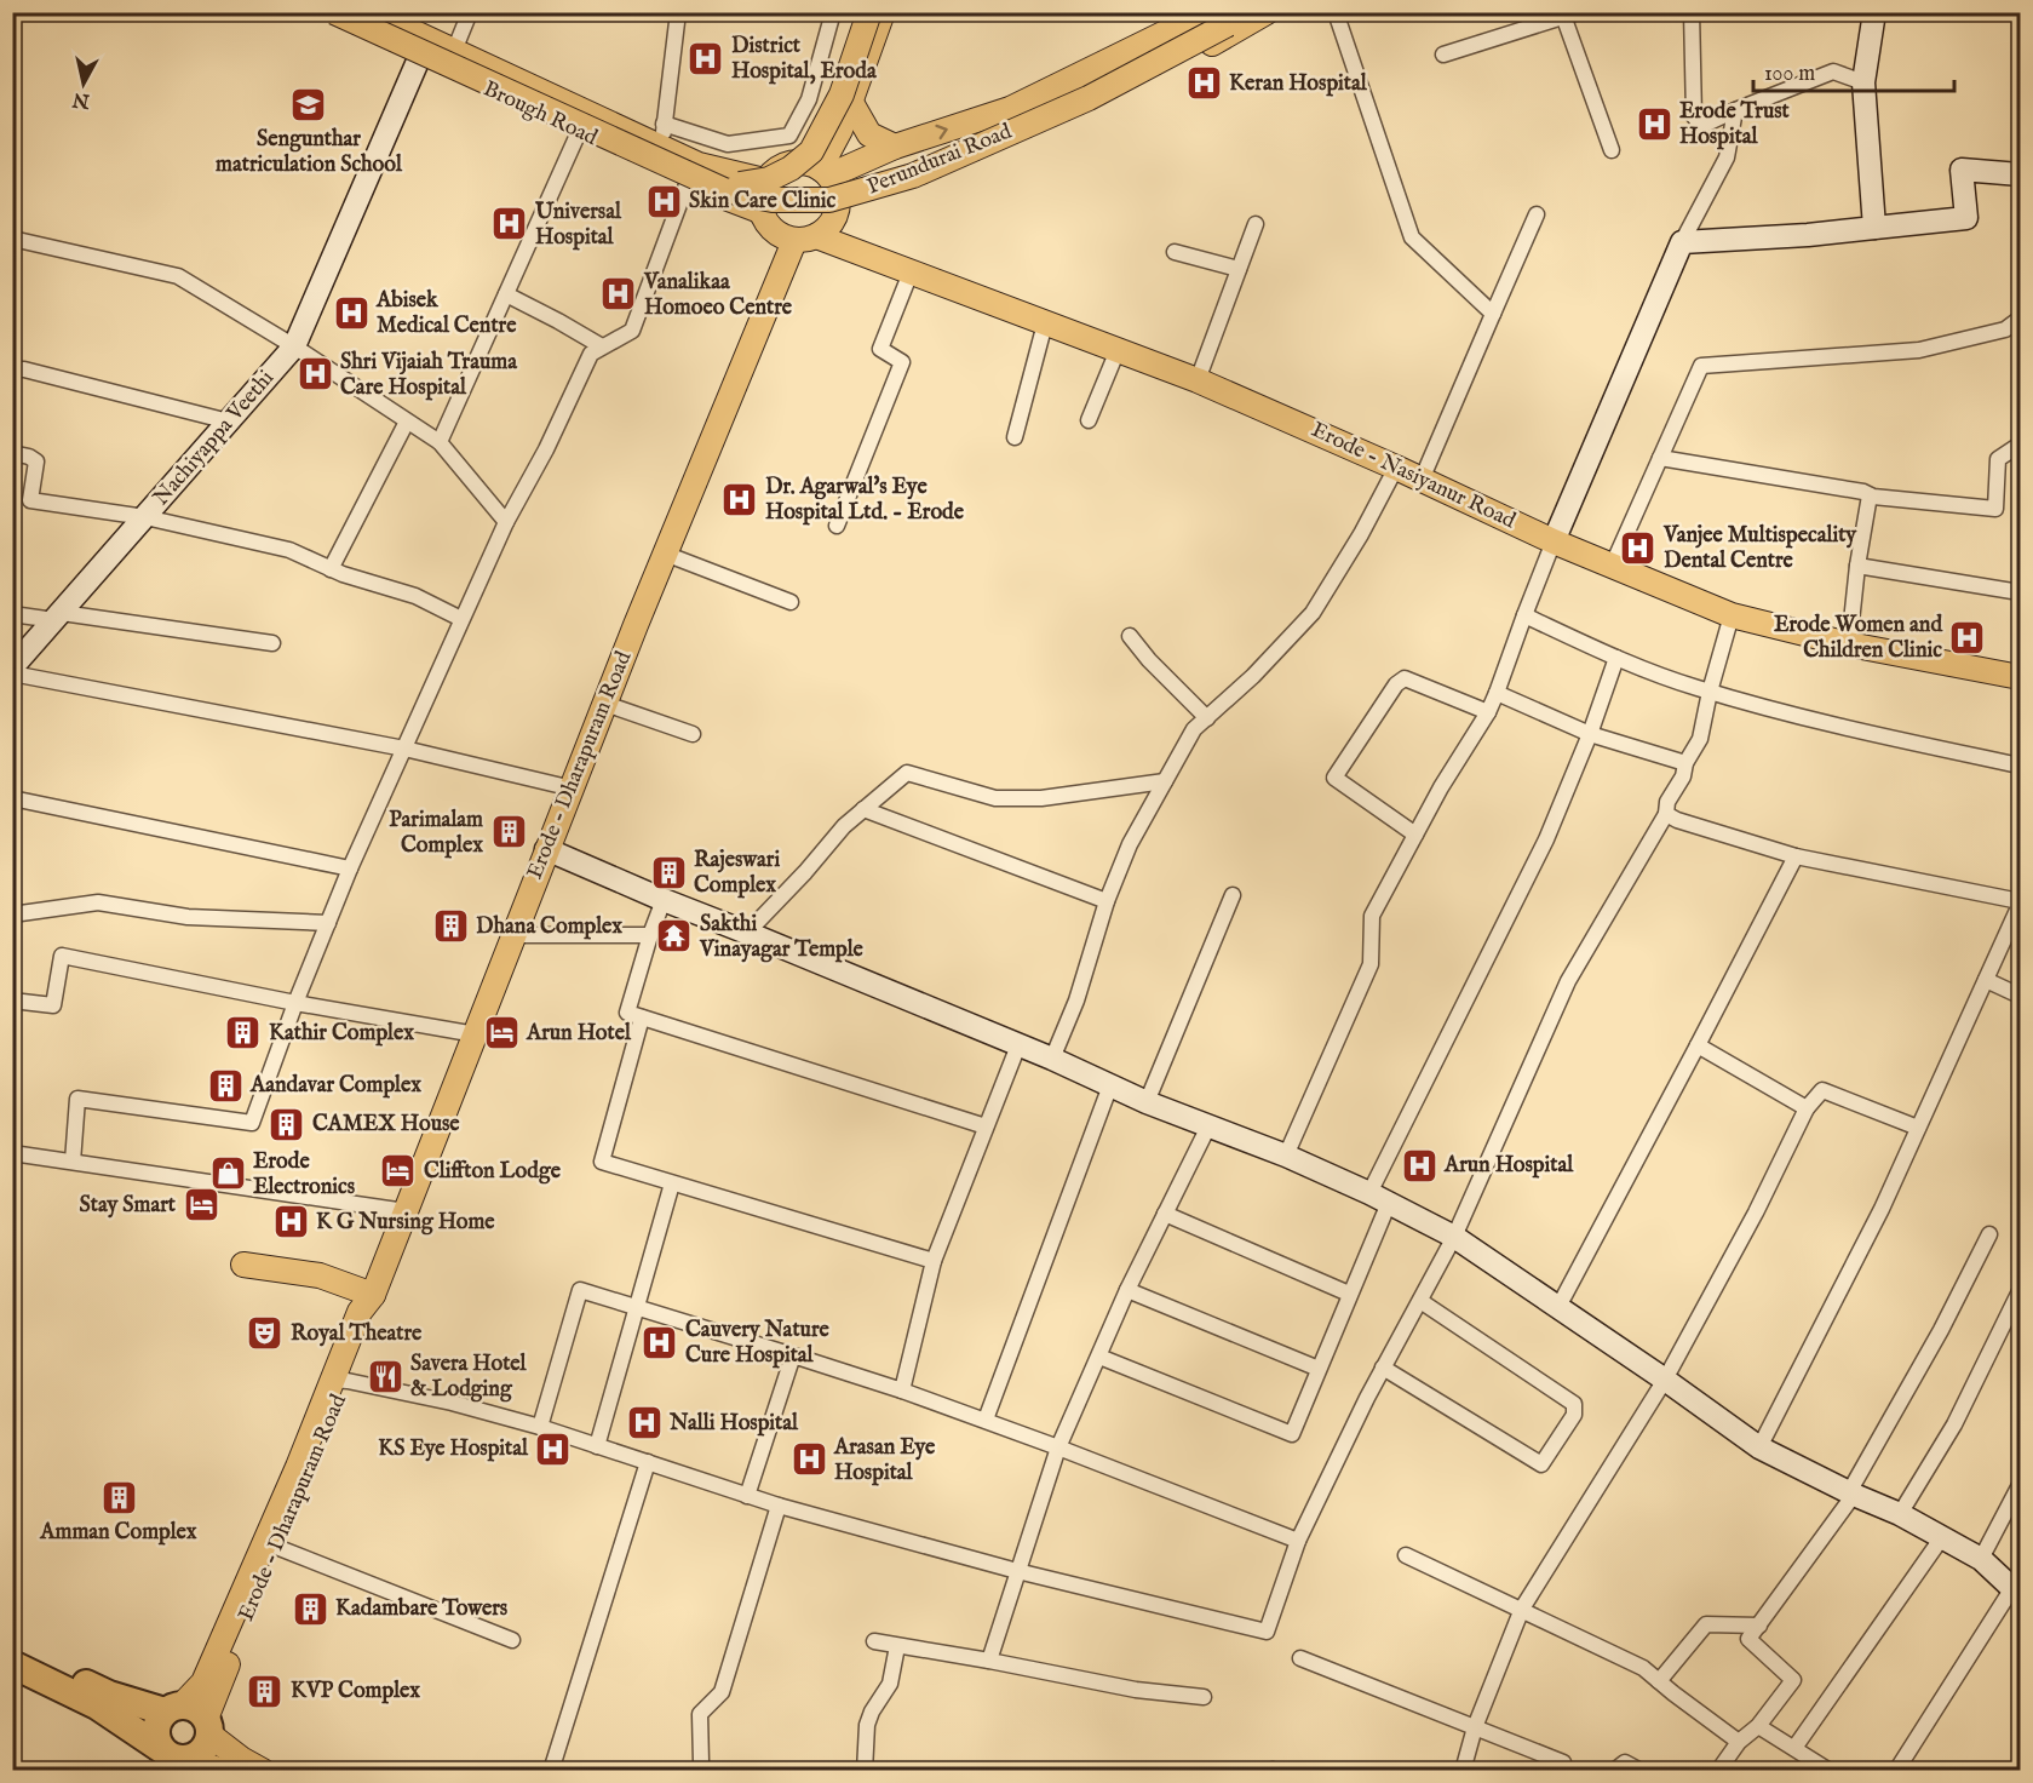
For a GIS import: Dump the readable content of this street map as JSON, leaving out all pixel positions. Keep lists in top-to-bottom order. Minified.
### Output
{"streets":{"main road":["Brough Road","Perundurai Road","Erode - Nasiyanur Road","Erode - Dharapuram Road"],"street":["Nachiyappa Veethi"]},"crossings":[["Brough Road","Nachiyappa Veethi"],["Brough Road","Erode - Nasiyanur Road"],["Brough Road","Erode - Dharapuram Road"],["Erode - Nasiyanur Road","Erode - Dharapuram Road"]],"places":{"hospital":["District Hospital, Eroda","Keran Hospital","Erode Trust Hospital","Skin Care Clinic","Universal Hospital","Vanalikaa Homoeo Centre","Abisek Medical Centre","Shri Vijaiah Trauma Care Hospital","Dr. Agarwal's Eye Hospital Ltd. - Erode","Vanjee Multispecality Dental Centre","Erode Women and Children Clinic","Arun Hospital","K G Nursing Home","Cauvery Nature Cure Hospital","Nalli Hospital","KS Eye Hospital","Arasan Eye Hospital"],"school or university":["Sengunthar matriculation School"],"building":["Parimalam Complex","Rajeswari Complex","Dhana Complex","Kathir Complex","Aandavar Complex","CAMEX House","Amman Complex","Kadambare Towers","KVP Complex"],"temple":["Sakthi Vinayagar Temple"],"hotel":["Arun Hotel","Cliffton Lodge","Stay Smart"],"shop":["Erode Electronics"],"theatre":["Royal Theatre"],"restaurant":["Savera Hotel & Lodging"]},"scale_bar":"100 m","north":"bottom"}
